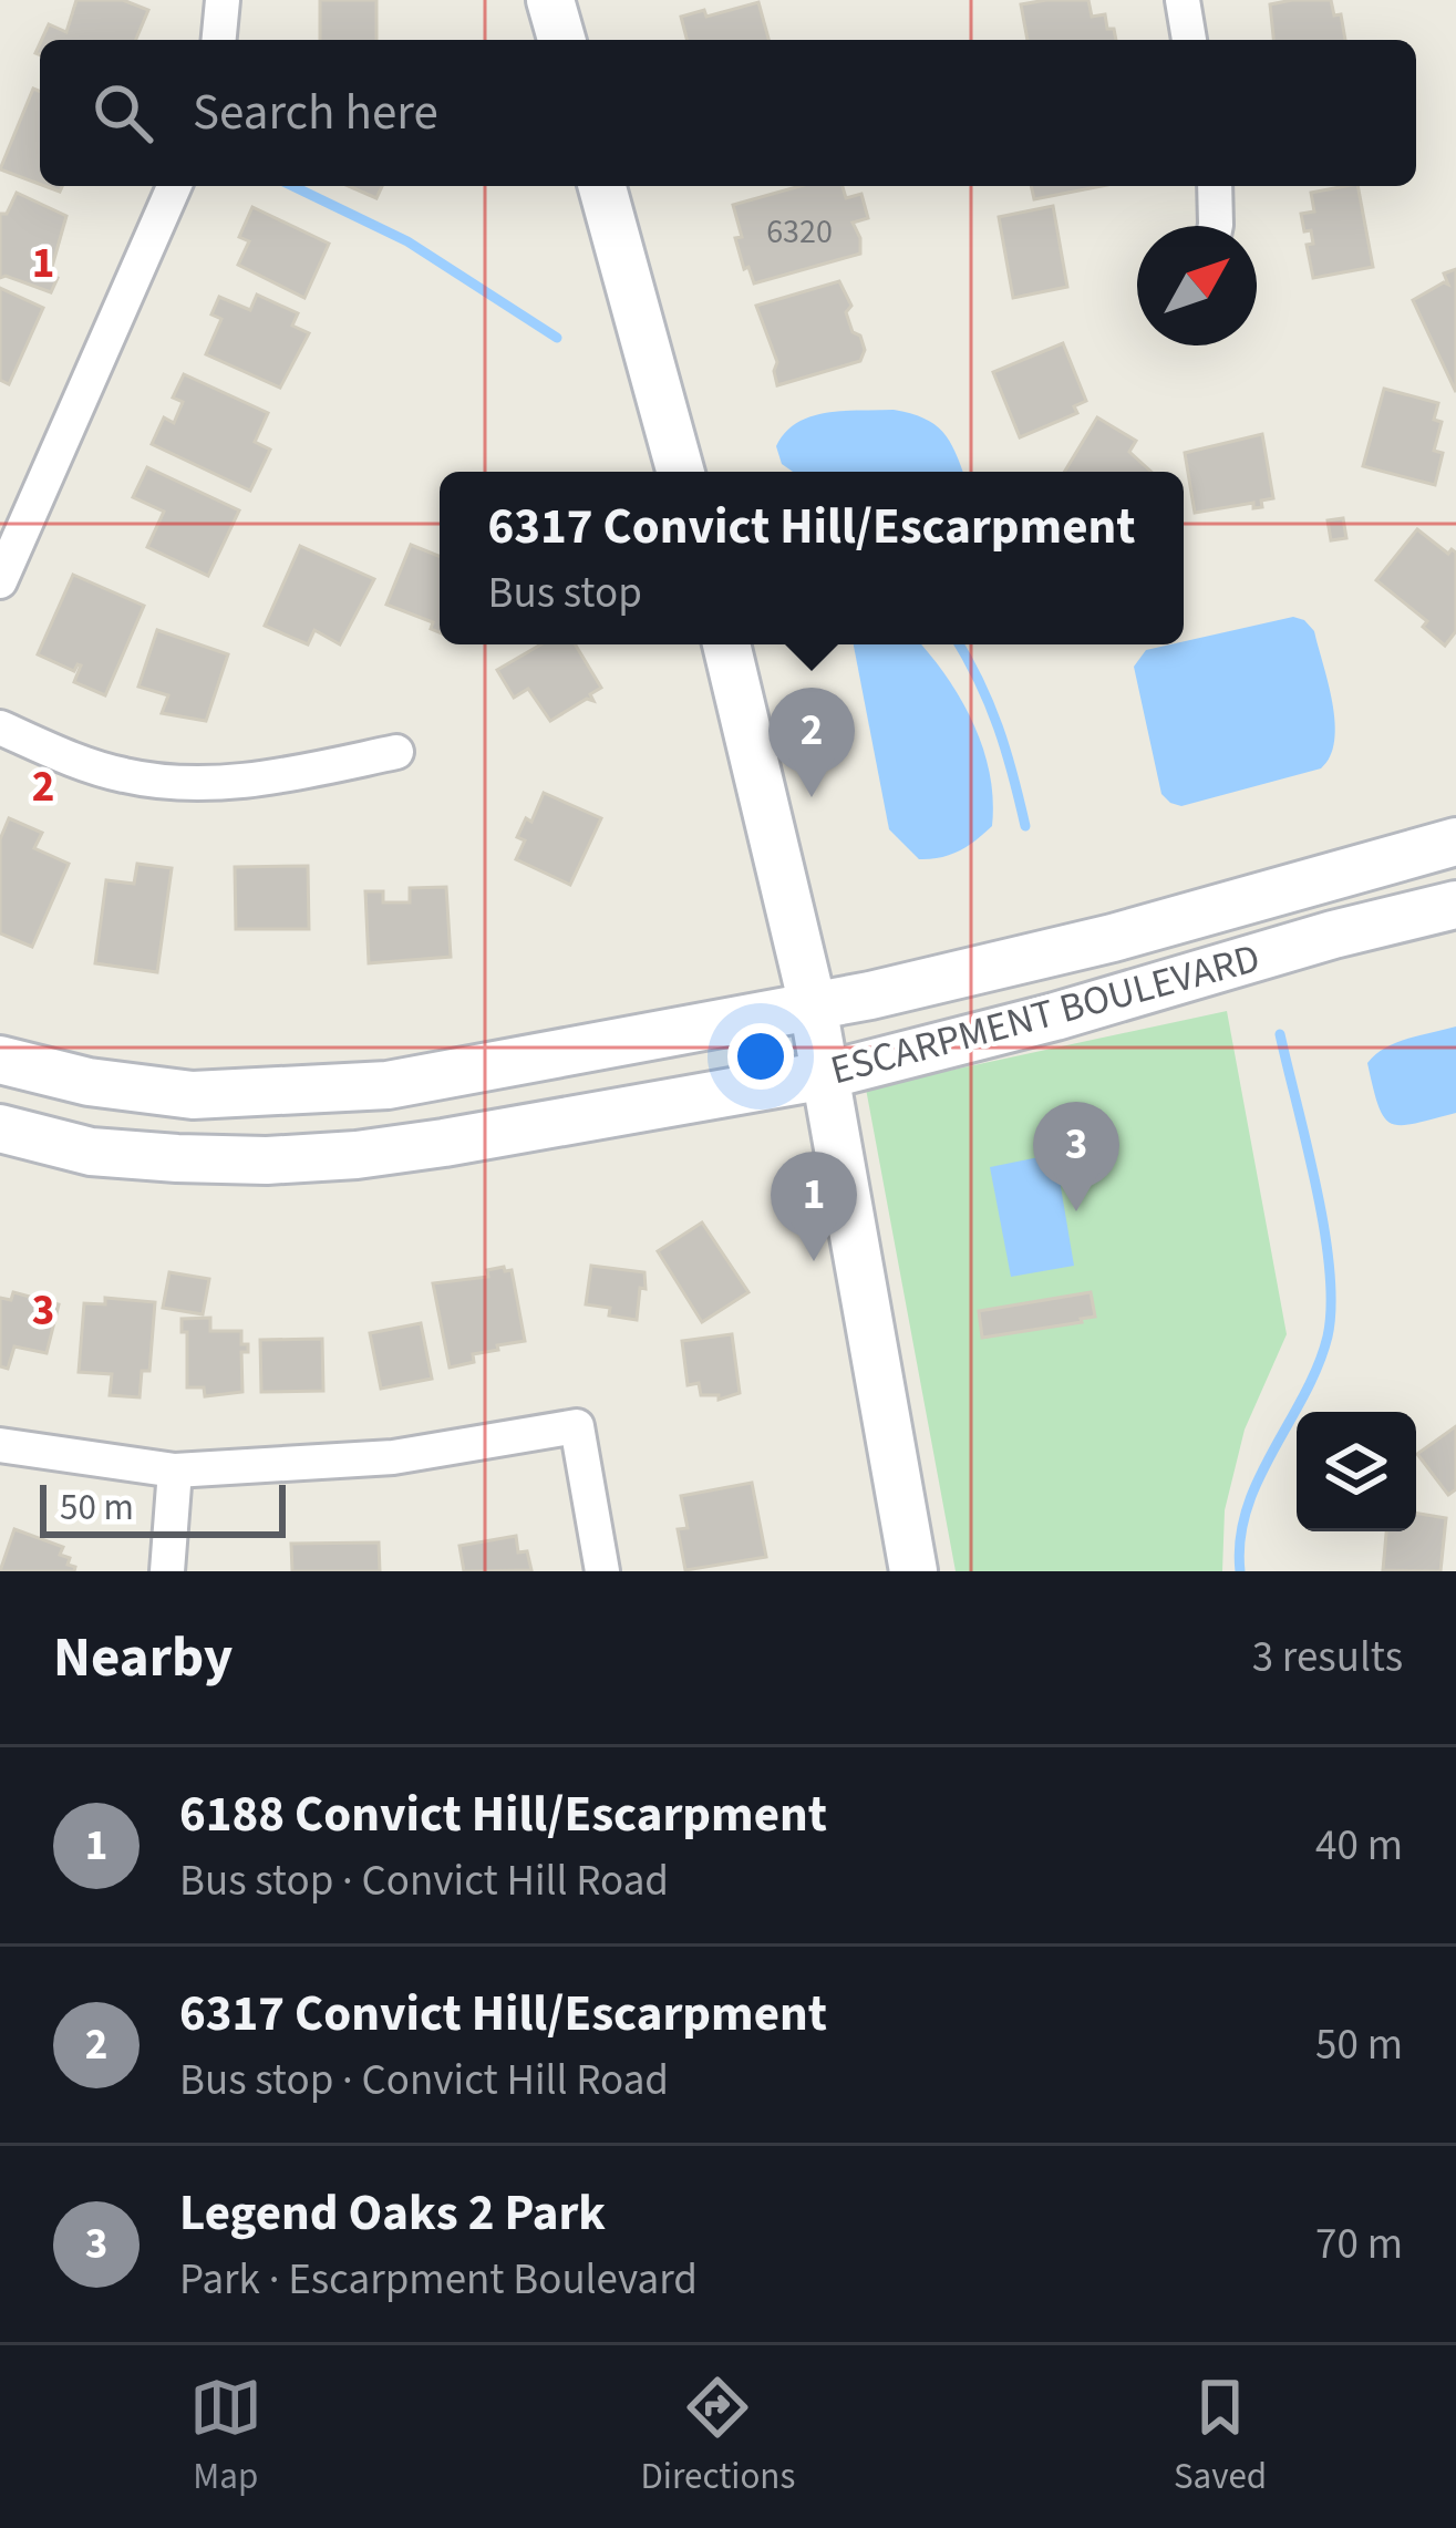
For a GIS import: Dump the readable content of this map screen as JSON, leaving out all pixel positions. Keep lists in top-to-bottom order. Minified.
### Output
{"streets":{"main road":["ESCARPMENT BOULEVARD"]},"house_numbers":["6320"],"scale_bar":"50 m","north":"top right","page":{"search":"Search here","popup":["6317 Convict Hill/Escarpment","Bus stop"],"pins":["2","3","1"],"scale":"50 m","heading":["Nearby","3 results"],"list":[{"mark":"1","name":"6188 Convict Hill/Escarpment","note":"Bus stop · Convict Hill Road","value":"40 m"},{"mark":"2","name":"6317 Convict Hill/Escarpment","note":"Bus stop · Convict Hill Road","value":"50 m"},{"mark":"3","name":"Legend Oaks 2 Park","note":"Park · Escarpment Boulevard","value":"70 m"}],"nav":["Map","Directions","Saved"]},"grid":{"rows":["1","2","3"]}}
